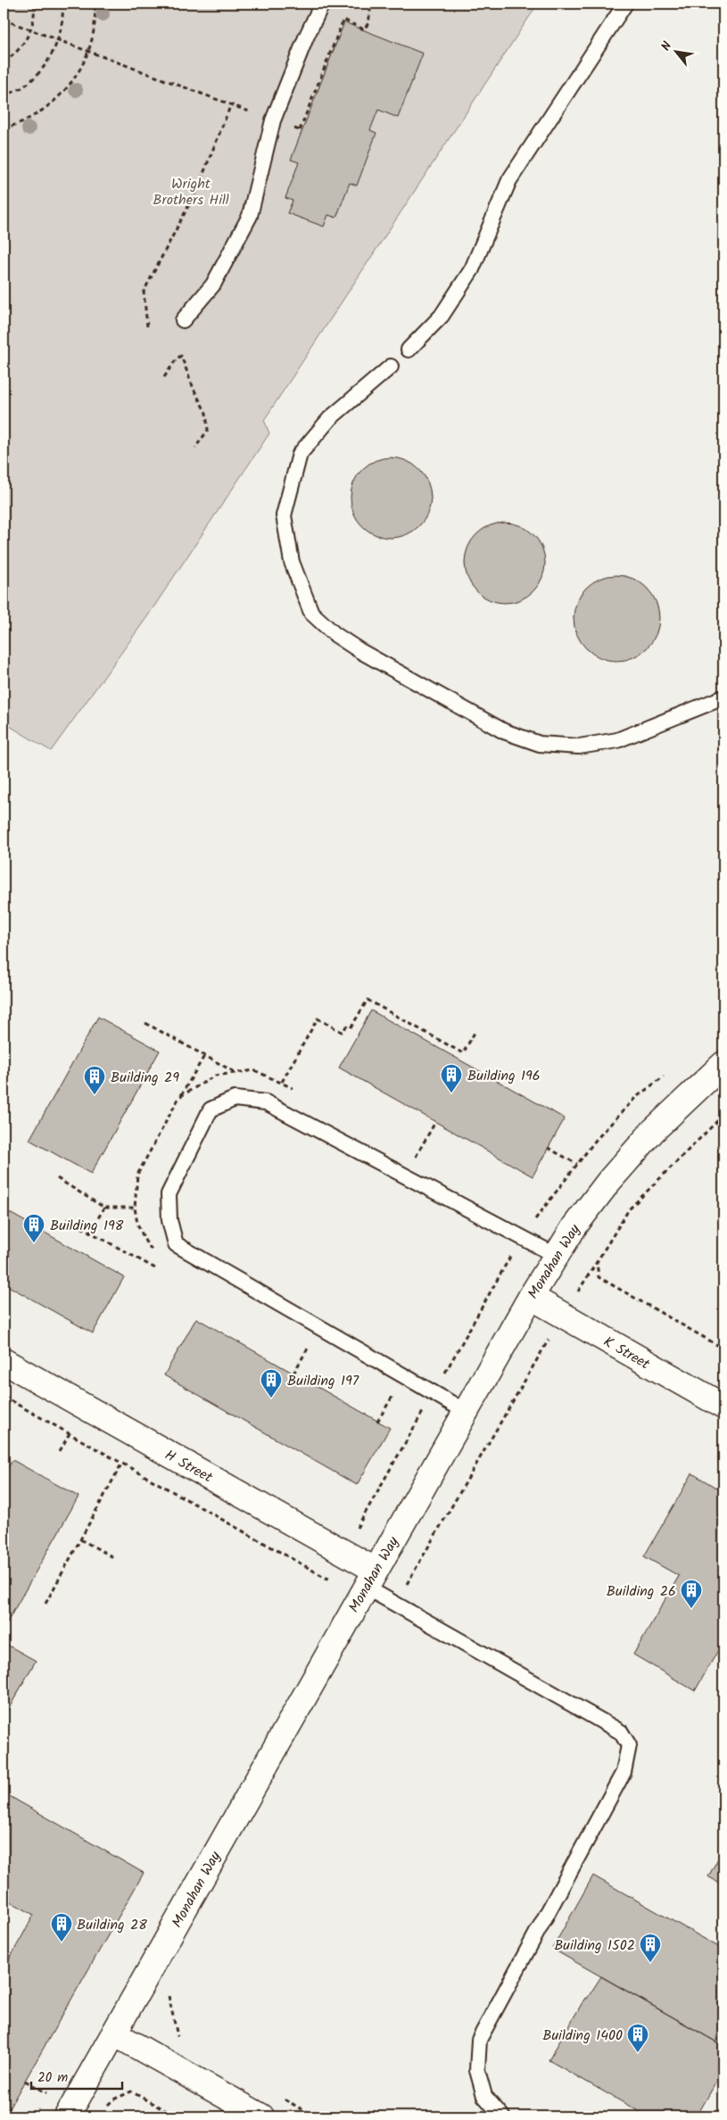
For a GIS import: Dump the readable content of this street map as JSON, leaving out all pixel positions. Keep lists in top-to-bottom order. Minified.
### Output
{"streets":{"street":["Monahan Way","K Street","H Street"]},"crossings":[["Monahan Way","K Street"],["Monahan Way","H Street"]],"parks":["Wright Brothers Hill"],"places":{"building":["Building 196","Building 29","Building 198","Building 197","Building 26","Building 28","Building 1502","Building 1400"]},"scale_bar":"20 m","north":"top left"}
